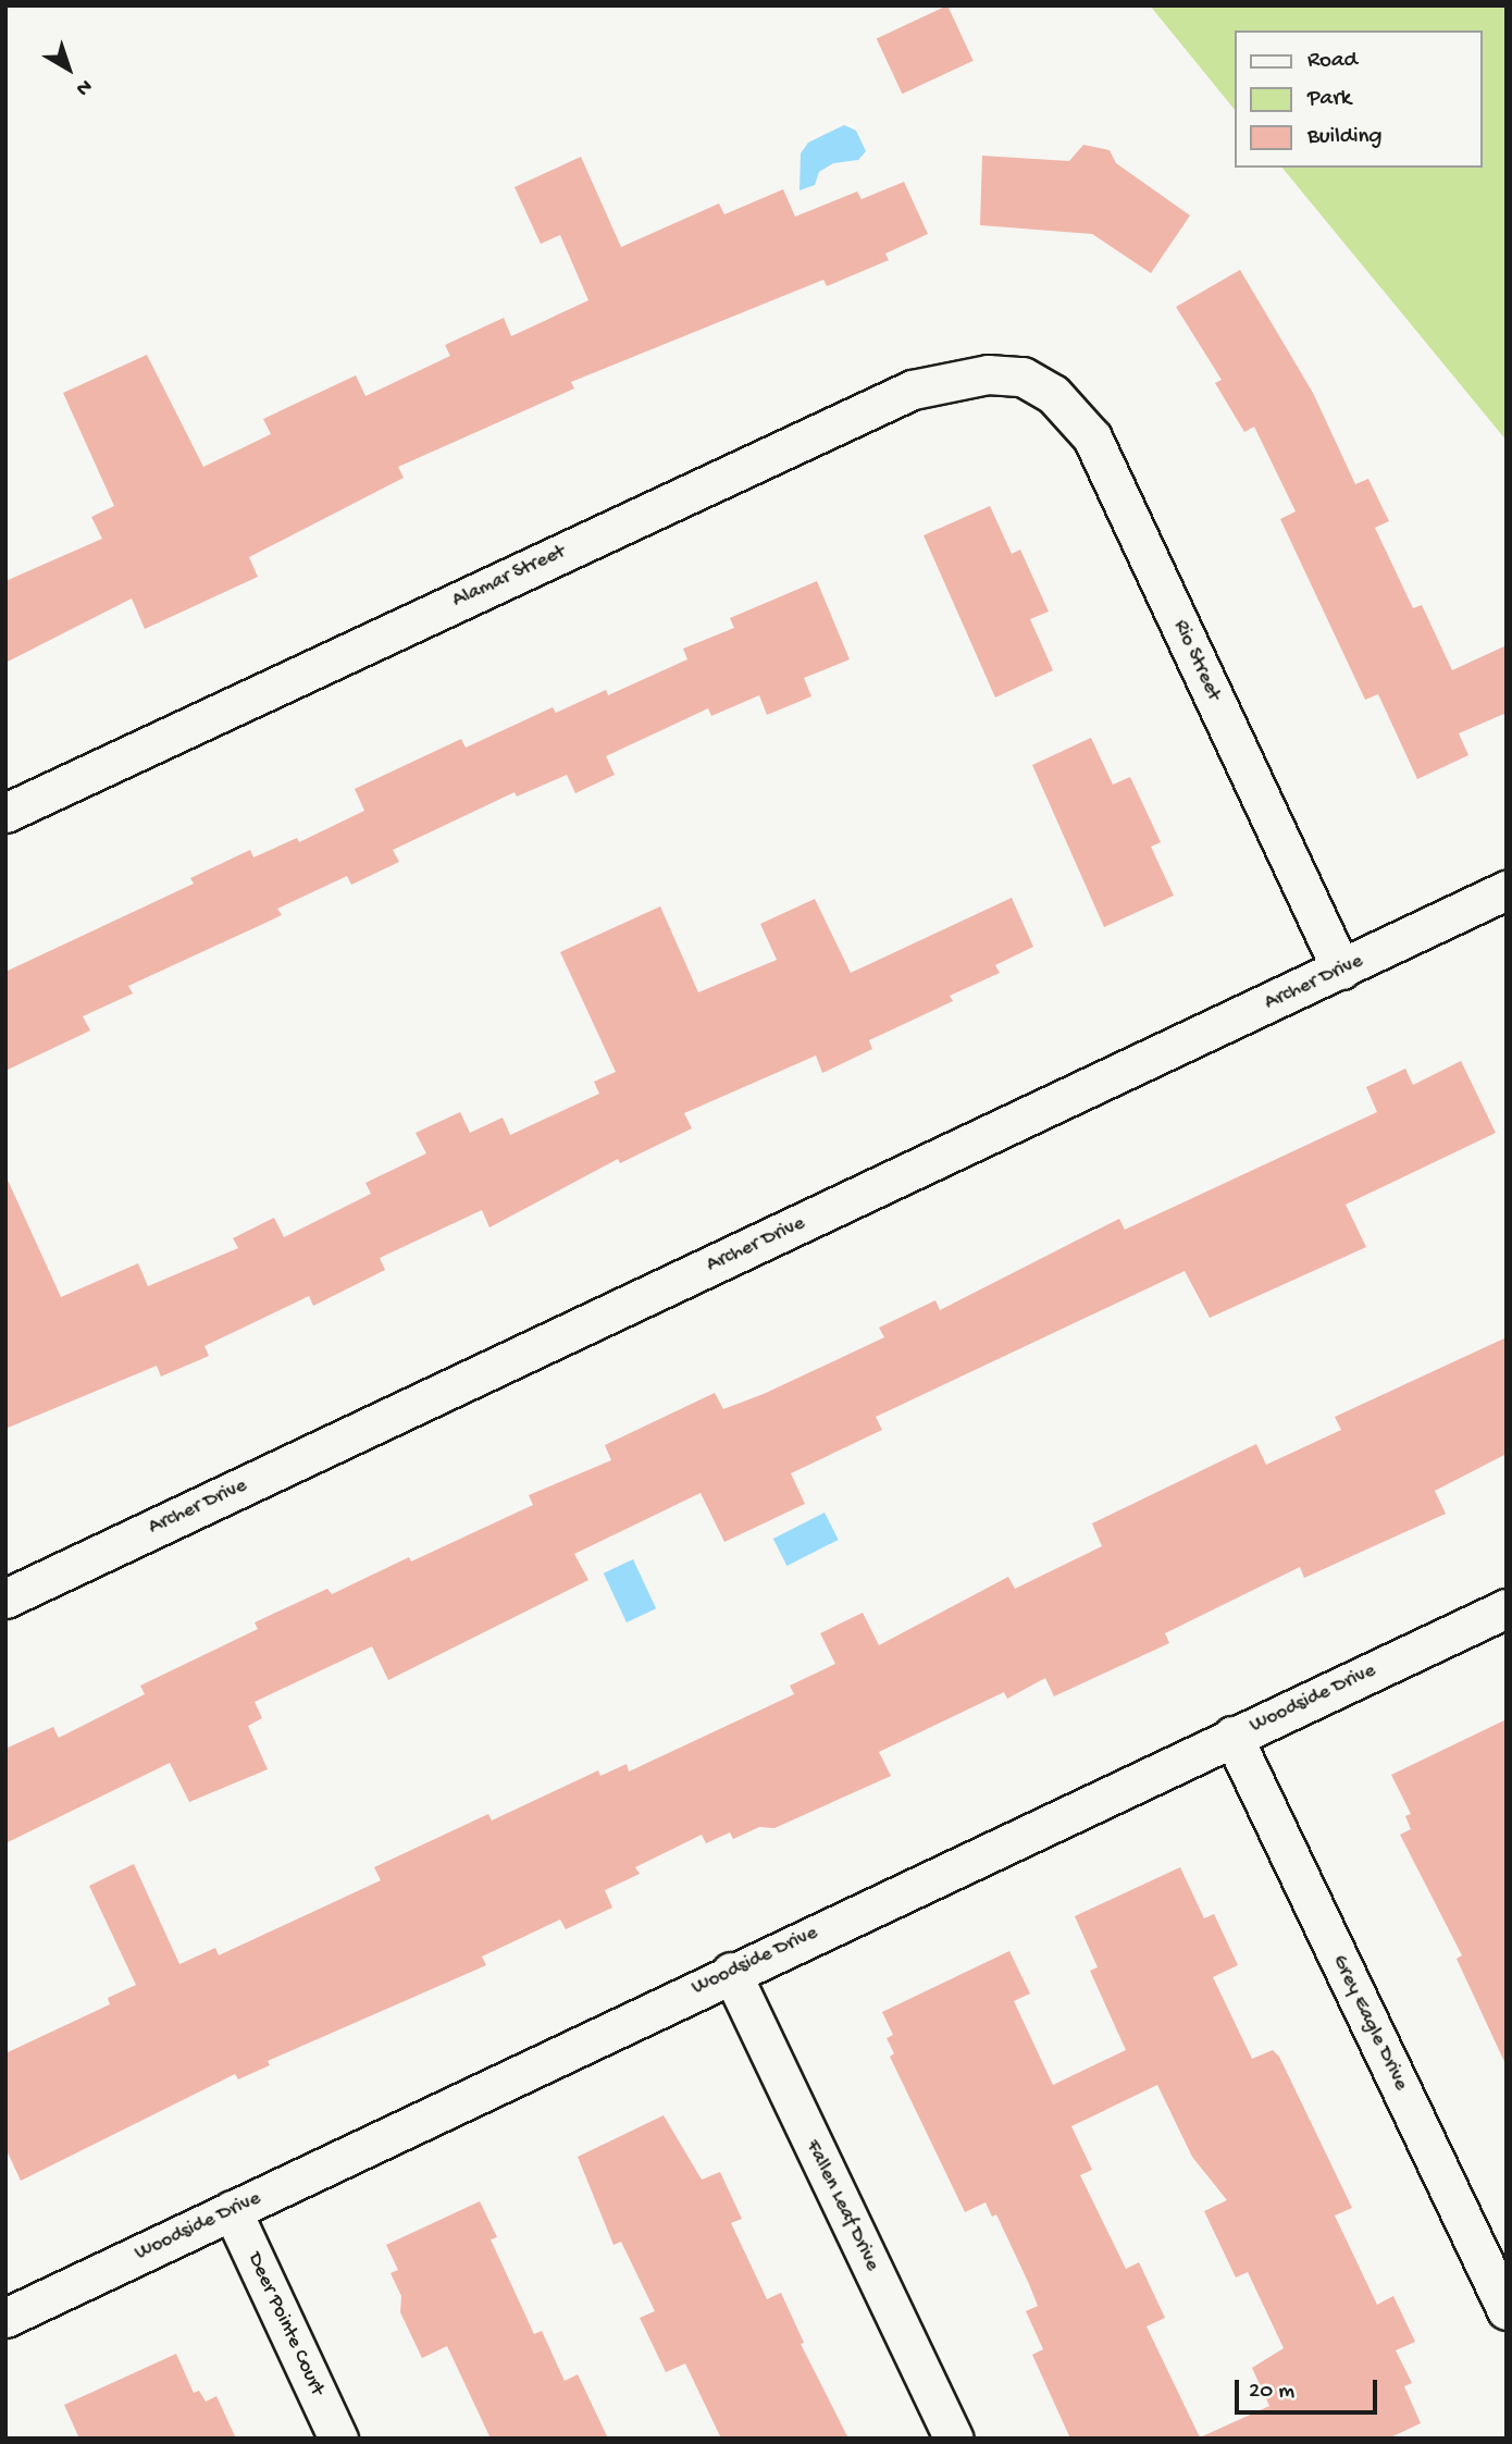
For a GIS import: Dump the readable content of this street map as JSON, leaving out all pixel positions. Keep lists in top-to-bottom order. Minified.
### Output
{"streets":{"street":["Alamar Street","Rio Street","Archer Drive","Woodside Drive","Grey Eagle Drive","Fallen Leaf Drive","Deer Pointe Court"]},"crossings":[["Alamar Street","Rio Street"],["Rio Street","Archer Drive"],["Woodside Drive","Grey Eagle Drive"],["Woodside Drive","Fallen Leaf Drive"],["Woodside Drive","Deer Pointe Court"]],"legend":["Road","Park","Building"],"scale_bar":"20 m","north":"bottom right"}
